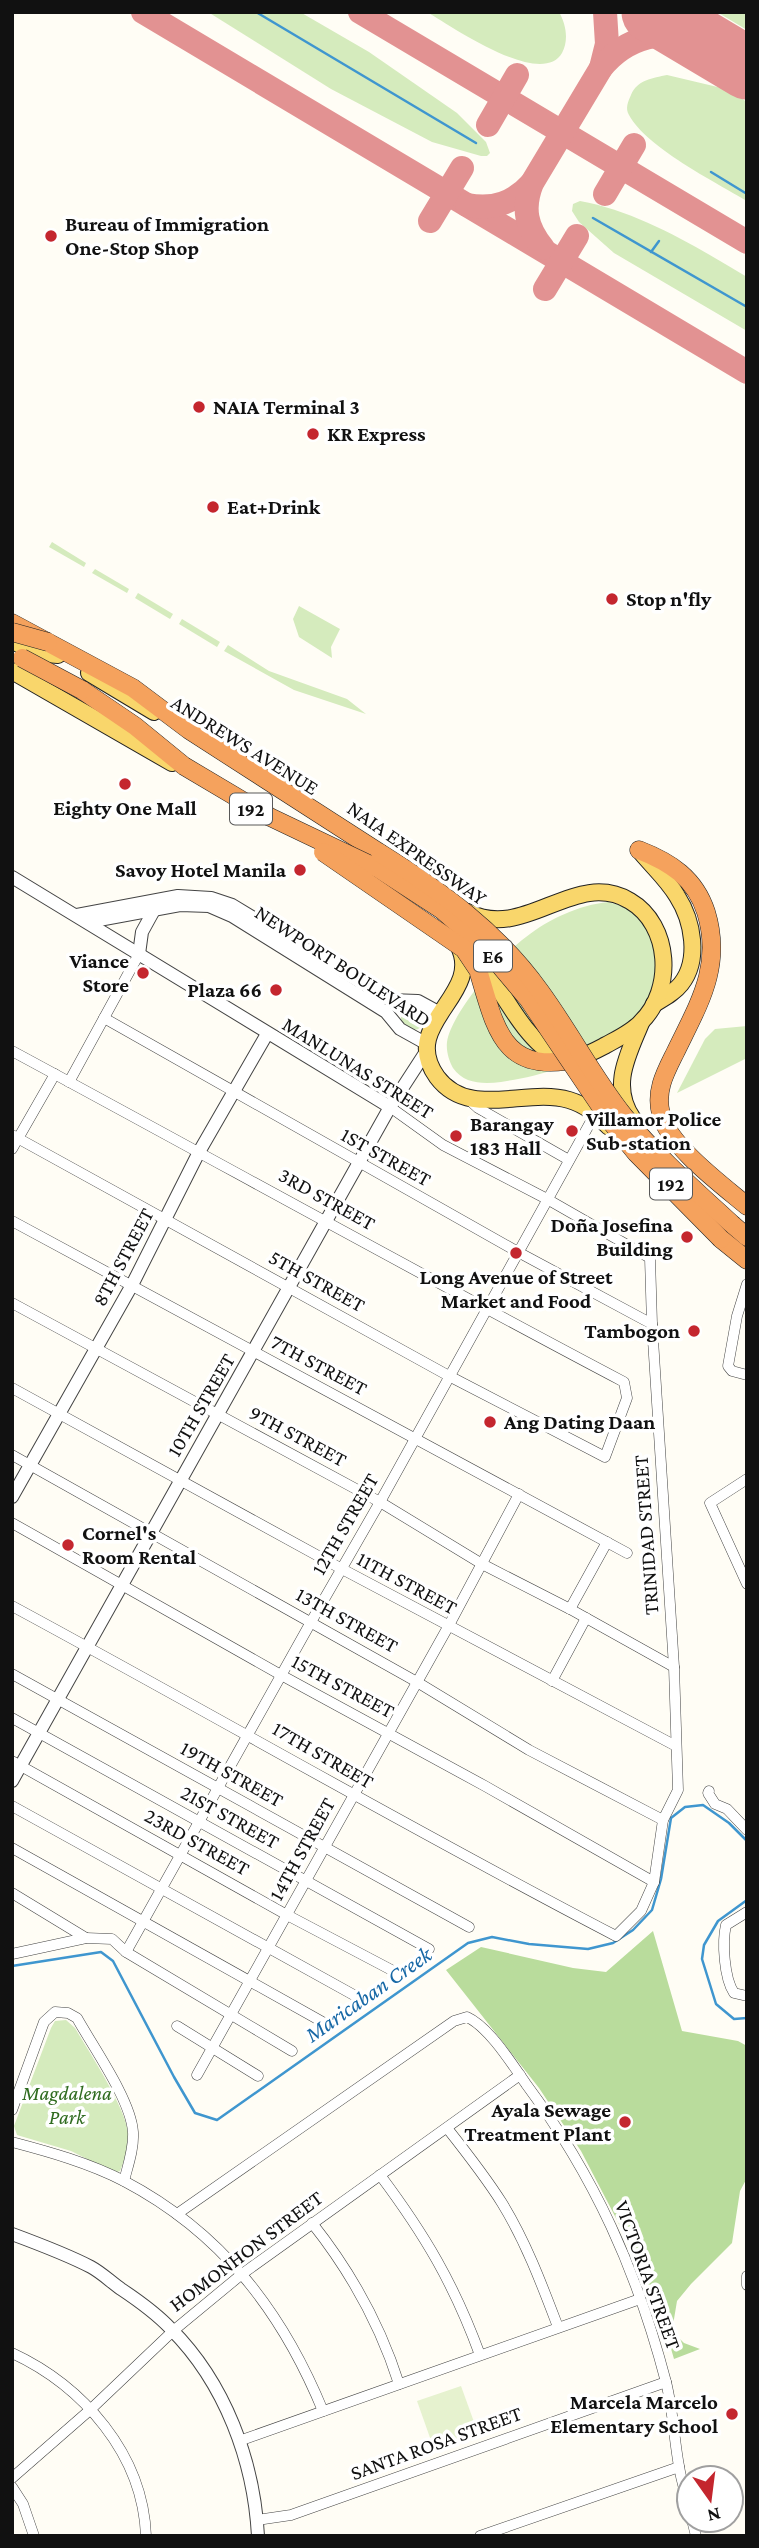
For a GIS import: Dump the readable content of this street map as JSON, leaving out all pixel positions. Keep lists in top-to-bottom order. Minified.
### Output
{"streets":{"highway":["NAIA EXPRESSWAY","E6"],"main road":["ANDREWS AVENUE","192"],"street":["NEWPORT BOULEVARD","MANLUNAS STREET","1ST STREET","3RD STREET","8TH STREET","5TH STREET","7TH STREET","10TH STREET","9TH STREET","12TH STREET","TRINIDAD STREET","11TH STREET","13TH STREET","15TH STREET","17TH STREET","19TH STREET","21ST STREET","23RD STREET","14TH STREET","HOMONHON STREET","VICTORIA STREET","SANTA ROSA STREET"]},"crossings":[["ANDREWS AVENUE","192"],["ANDREWS AVENUE","NAIA EXPRESSWAY"],["192","NAIA EXPRESSWAY"],["192","NEWPORT BOULEVARD"],["192","10TH STREET"],["192","12TH STREET"],["NEWPORT BOULEVARD","MANLUNAS STREET"],["NEWPORT BOULEVARD","10TH STREET"],["MANLUNAS STREET","8TH STREET"],["MANLUNAS STREET","10TH STREET"],["MANLUNAS STREET","12TH STREET"],["MANLUNAS STREET","TRINIDAD STREET"],["1ST STREET","8TH STREET"],["1ST STREET","10TH STREET"],["1ST STREET","12TH STREET"],["1ST STREET","TRINIDAD STREET"],["3RD STREET","8TH STREET"],["3RD STREET","5TH STREET"],["3RD STREET","10TH STREET"],["3RD STREET","12TH STREET"],["8TH STREET","5TH STREET"],["8TH STREET","7TH STREET"],["8TH STREET","9TH STREET"],["8TH STREET","11TH STREET"],["8TH STREET","13TH STREET"],["5TH STREET","10TH STREET"],["5TH STREET","12TH STREET"],["7TH STREET","10TH STREET"],["7TH STREET","12TH STREET"],["7TH STREET","14TH STREET"],["10TH STREET","9TH STREET"],["10TH STREET","11TH STREET"],["10TH STREET","13TH STREET"],["10TH STREET","15TH STREET"],["10TH STREET","17TH STREET"],["10TH STREET","19TH STREET"],["10TH STREET","21ST STREET"],["10TH STREET","23RD STREET"],["9TH STREET","12TH STREET"],["9TH STREET","TRINIDAD STREET"],["9TH STREET","14TH STREET"],["12TH STREET","11TH STREET"],["12TH STREET","13TH STREET"],["12TH STREET","15TH STREET"],["12TH STREET","17TH STREET"],["12TH STREET","19TH STREET"],["12TH STREET","21ST STREET"],["12TH STREET","23RD STREET"],["TRINIDAD STREET","11TH STREET"],["TRINIDAD STREET","13TH STREET"],["TRINIDAD STREET","15TH STREET"],["TRINIDAD STREET","17TH STREET"],["11TH STREET","14TH STREET"],["13TH STREET","14TH STREET"],["15TH STREET","14TH STREET"],["17TH STREET","14TH STREET"],["19TH STREET","14TH STREET"],["21ST STREET","14TH STREET"],["23RD STREET","14TH STREET"],["HOMONHON STREET","VICTORIA STREET"],["VICTORIA STREET","SANTA ROSA STREET"]],"water":["Maricaban Creek"],"parks":["Magdalena Park"],"places":["Bureau of Immigration One-Stop Shop","NAIA Terminal 3","KR Express","Eat+Drink","Stop n'fly","Eighty One Mall","Savoy Hotel Manila","Viance Store","Plaza 66","Villamor Police Sub-station","Barangay 183 Hall","Doña Josefina Building","Long Avenue of Street Market and Food","Tambogon","Ang Dating Daan","Cornel's Room Rental","Ayala Sewage Treatment Plant","Marcela Marcelo Elementary School"],"north":"bottom"}
